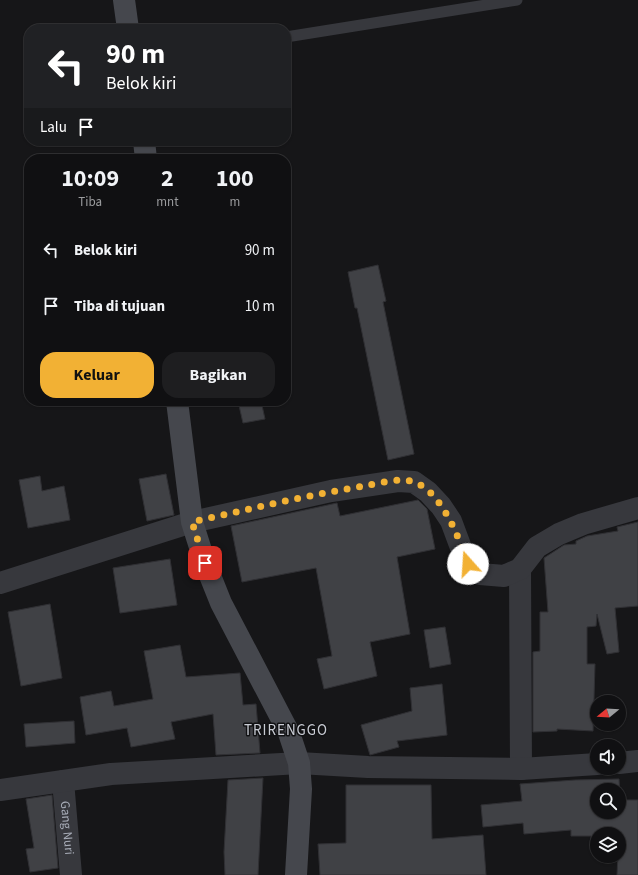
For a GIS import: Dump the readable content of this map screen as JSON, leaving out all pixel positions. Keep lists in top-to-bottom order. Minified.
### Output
{"streets":{"street":["Gang Nuri"]},"districts":["TRIRENGGO"],"north":"left","page":{"turn":["90 m","Belok kiri"],"then":"Lalu","eta":["10:09","Tiba","2","mnt","100","m"],"list":[{"name":"Belok kiri","value":"90 m"},{"name":"Tiba di tujuan","value":"10 m"}],"buttons":["Keluar","Bagikan"]}}
